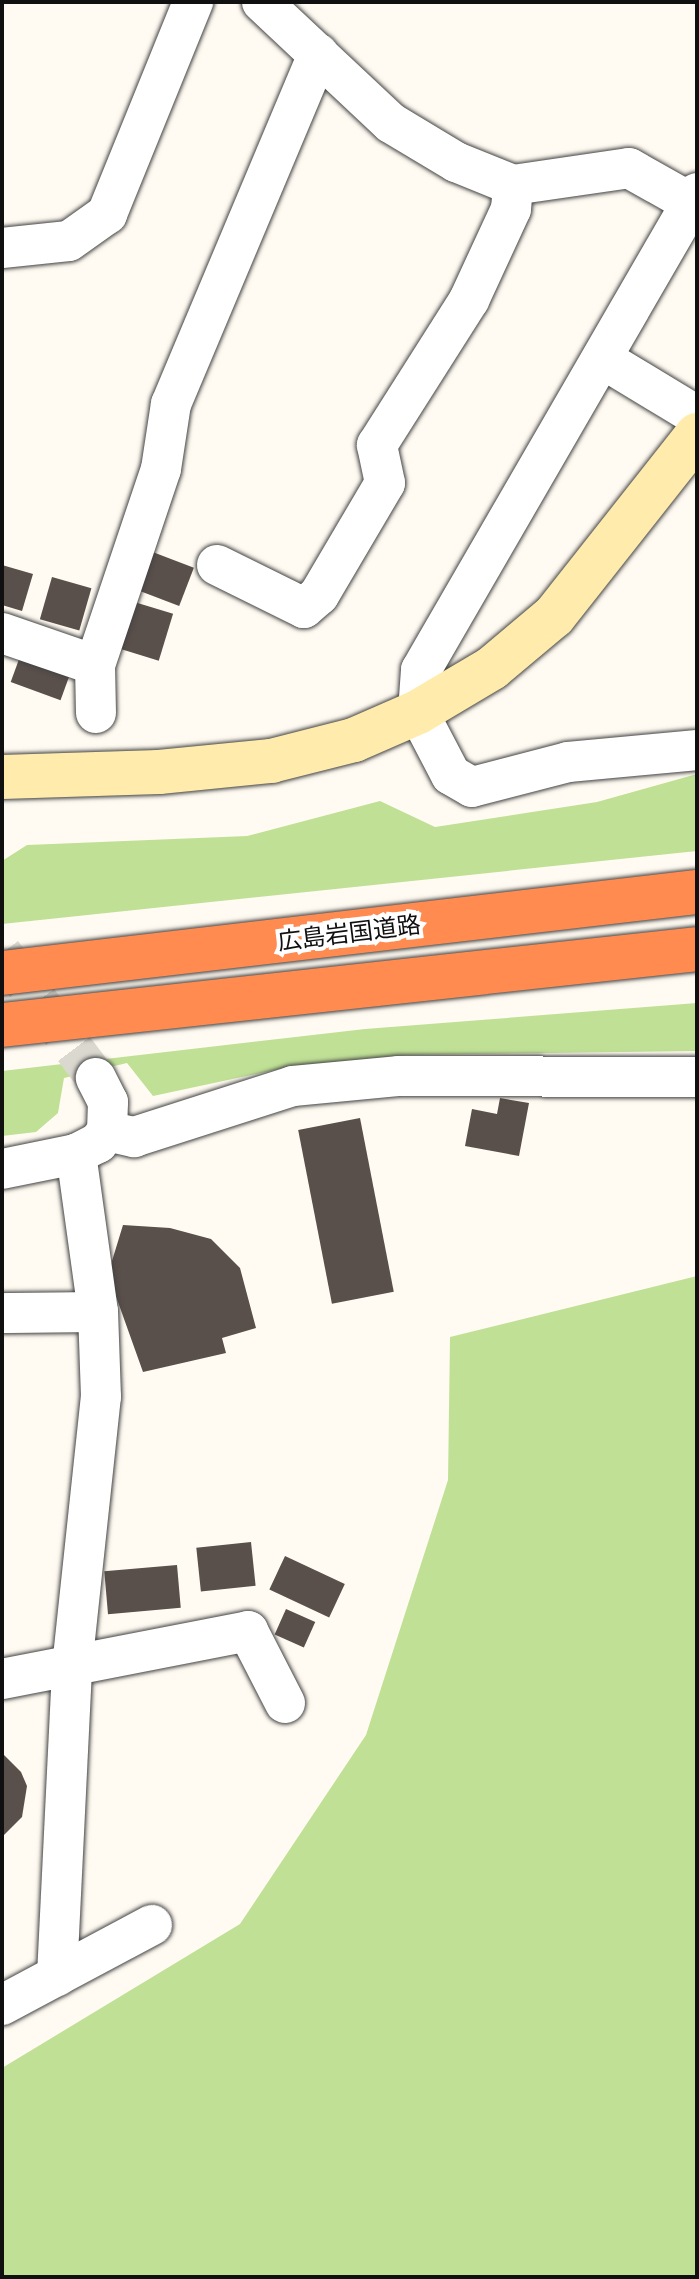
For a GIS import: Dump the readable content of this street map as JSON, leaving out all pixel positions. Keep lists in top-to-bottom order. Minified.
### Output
{"streets":{"highway":["広島岩国道路"]}}
